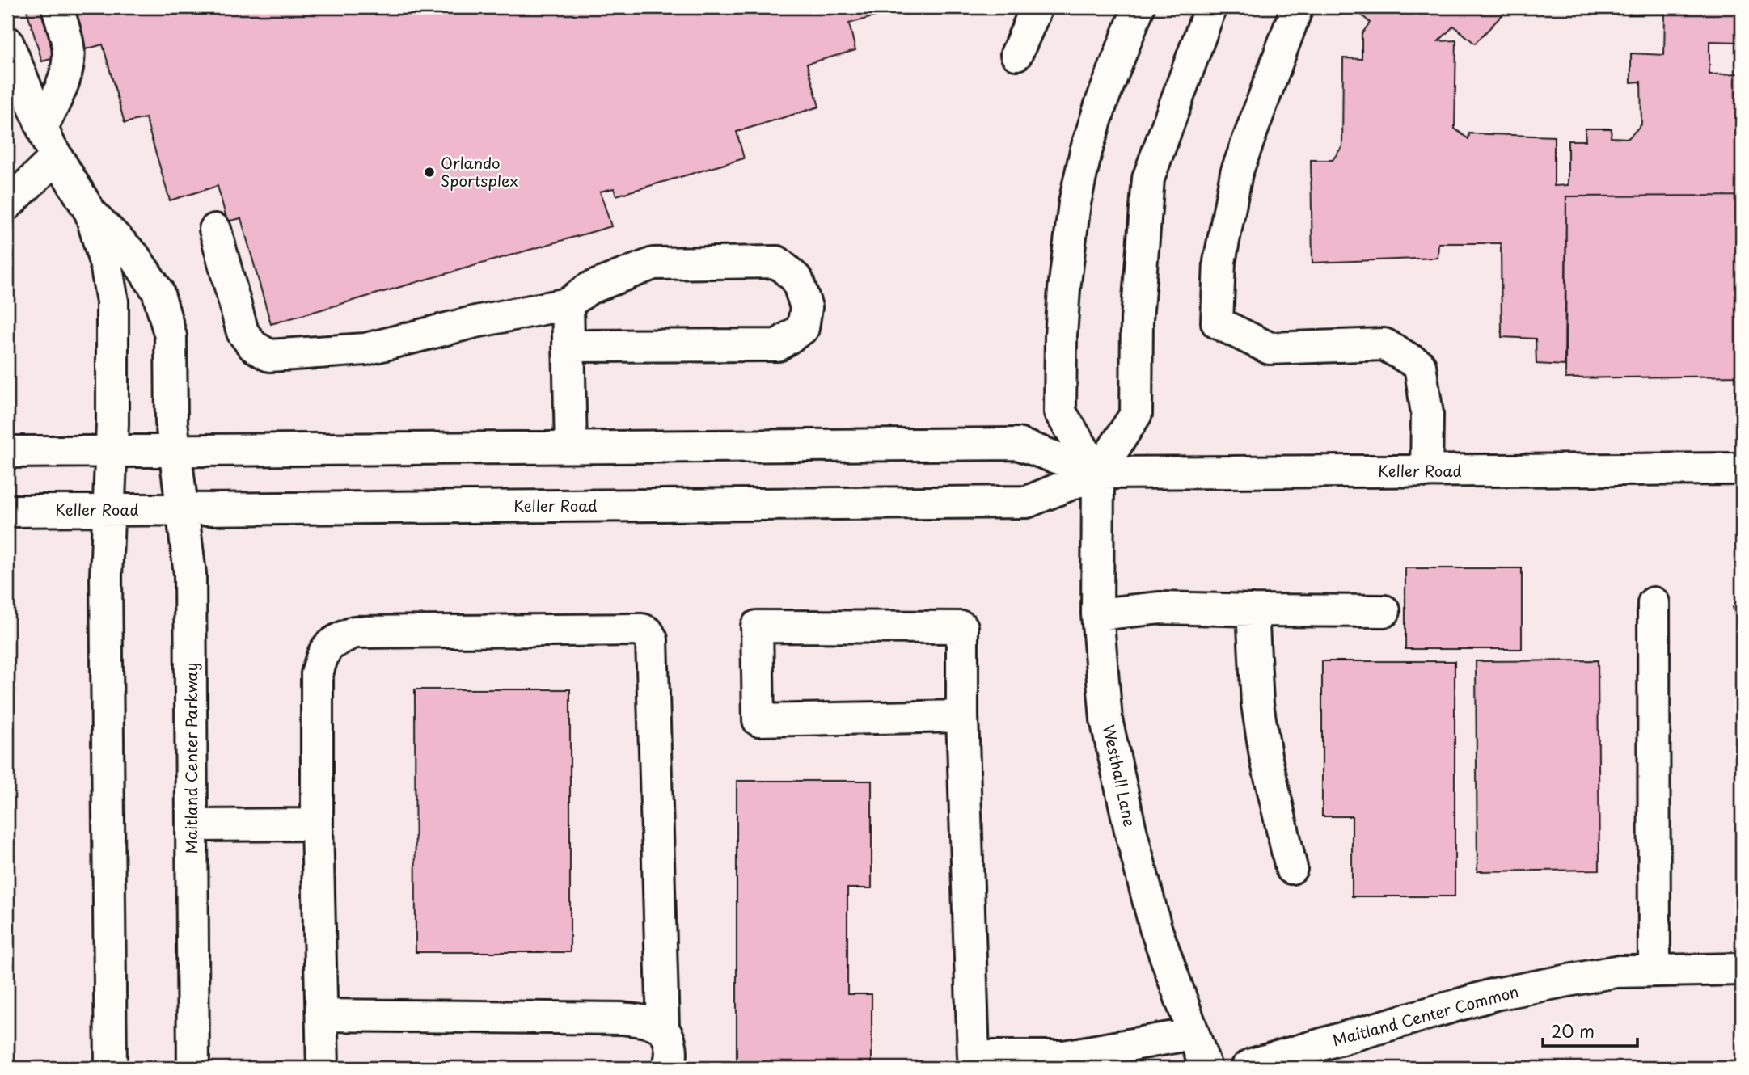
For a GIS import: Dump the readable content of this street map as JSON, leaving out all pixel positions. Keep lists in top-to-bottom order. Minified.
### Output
{"streets":{"street":["Keller Road","Maitland Center Parkway","Westhall Lane","Maitland Center Common"]},"crossings":[["Keller Road","Maitland Center Parkway"],["Keller Road","Westhall Lane"]],"places":["Orlando Sportsplex"],"scale_bar":"20 m"}
